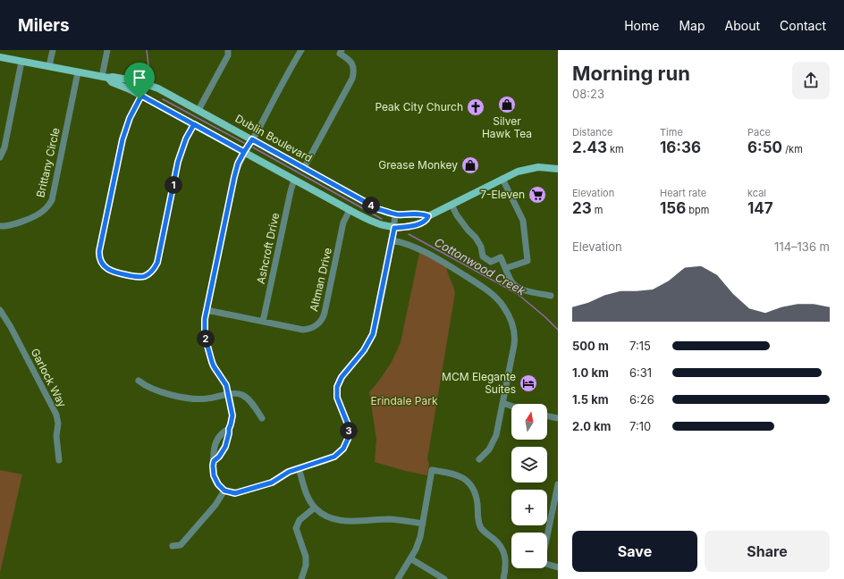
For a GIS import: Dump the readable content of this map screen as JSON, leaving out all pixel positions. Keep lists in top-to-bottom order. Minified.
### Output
{"streets":{"main road":["Dublin Boulevard"],"street":["Brittany Circle","Ashcroft Drive","Altman Drive","Garlock Way"]},"crossings":[["Dublin Boulevard","Brittany Circle"],["Dublin Boulevard","Ashcroft Drive"],["Dublin Boulevard","Altman Drive"],["Ashcroft Drive","Altman Drive"]],"water":["Cottonwood Creek"],"parks":["Erindale Park"],"places":{"shop":["Silver Hawk Tea","Grease Monkey"],"church":["Peak City Church"],"supermarket":["7-Eleven"],"hotel":["MCM Elegante Suites"]},"north":"top","page":{"header":"Milers","nav":["Home","Map","About","Contact"],"heading":["Morning run","08:23"],"stats":[["Distance","2.43 km"],["Time","16:36"],["Pace","6:50 /km"],["Elevation","23 m"],["Heart rate","156 bpm"],["kcal","147"]],"pins":["1","4","2","3"],"chart":["Elevation","114–136 m"],"list":[{"name":"500 m","note":"7:15"},{"name":"1.0 km","note":"6:31"},{"name":"1.5 km","note":"6:26"},{"name":"2.0 km","note":"7:10"}],"map_buttons":["+","−"],"buttons":["Save","Share"]}}
